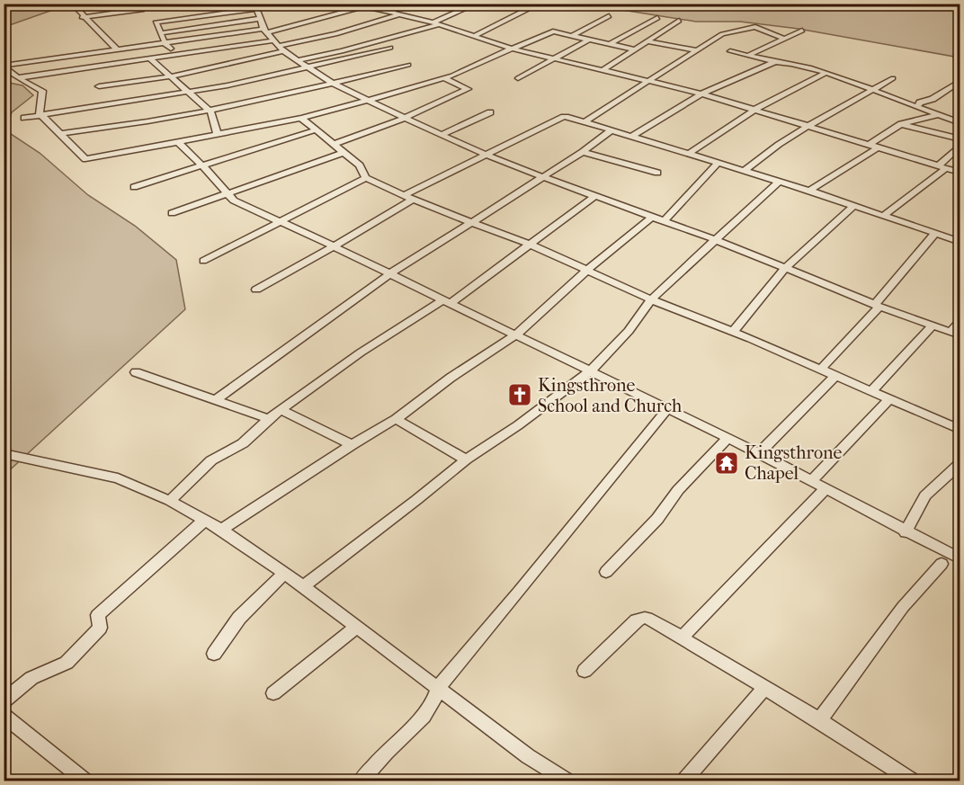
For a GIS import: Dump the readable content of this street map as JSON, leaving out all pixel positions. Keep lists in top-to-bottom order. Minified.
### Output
{"places":{"church":["Kingsthrone School and Church"],"temple":["Kingsthrone Chapel"]}}
